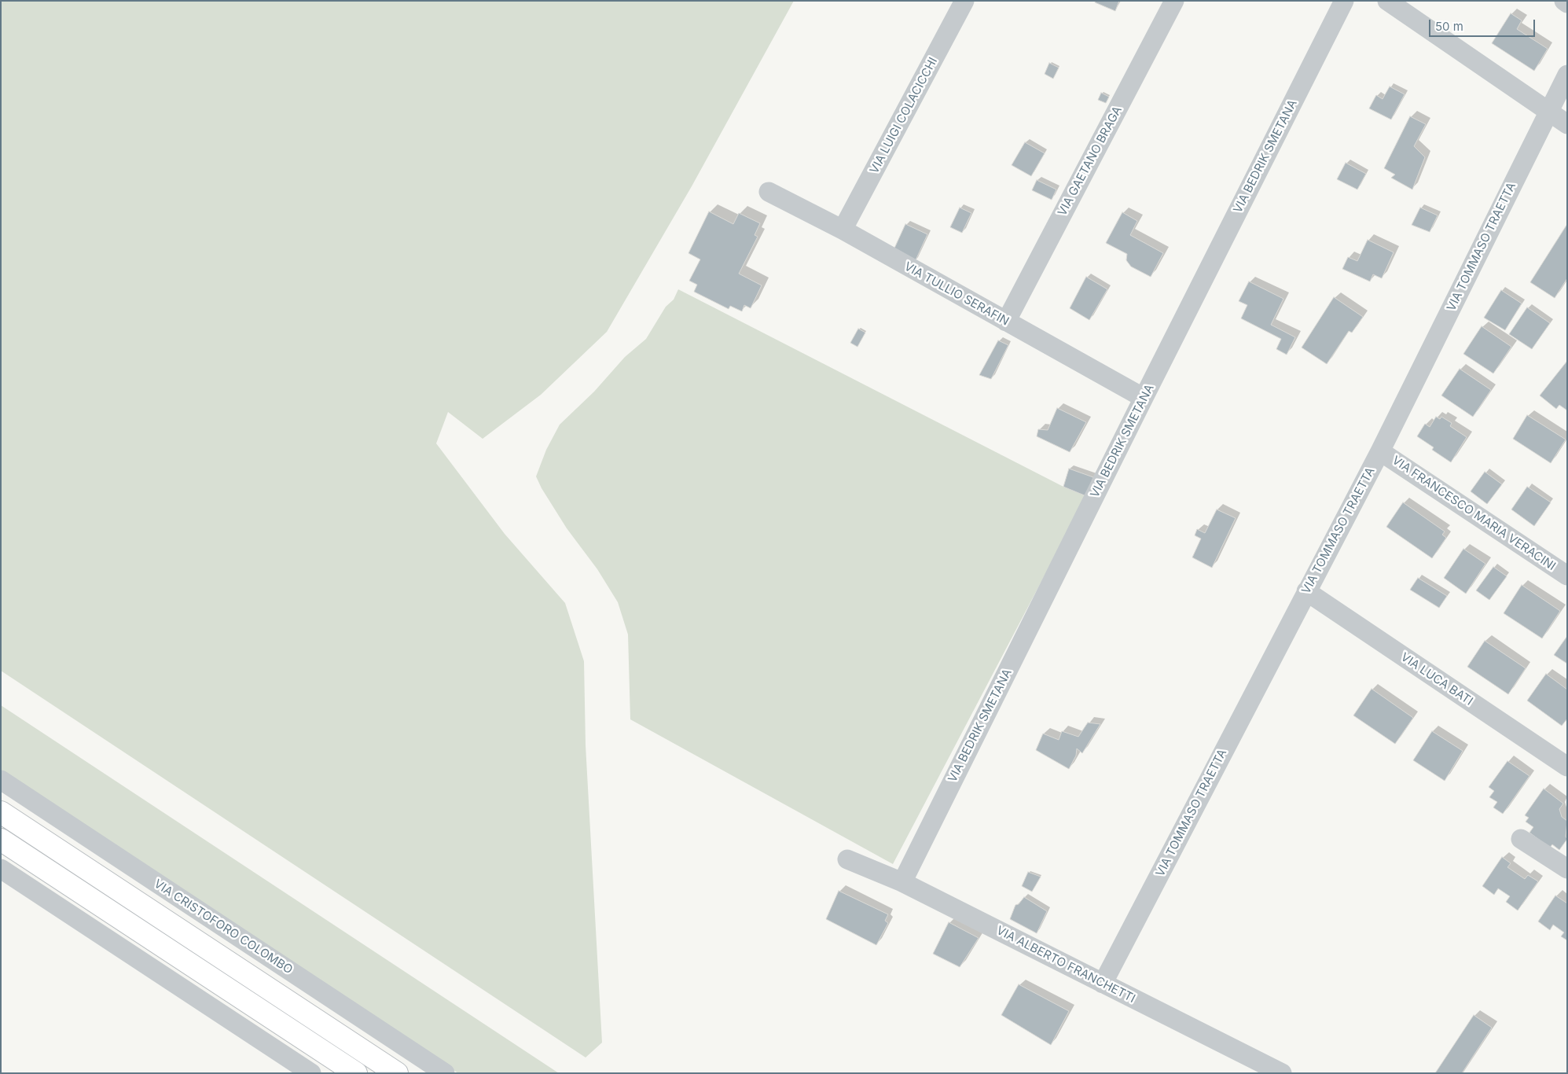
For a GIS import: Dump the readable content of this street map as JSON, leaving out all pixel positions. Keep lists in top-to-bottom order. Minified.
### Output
{"streets":{"street":["VIA LUIGI COLACICCHI","VIA BEDRIK SMETANA","VIA GAETANO BRAGA","VIA TOMMASO TRAETTA","VIA TULLIO SERAFIN","VIA FRANCESCO MARIA VERACINI","VIA LUCA BATI","VIA CRISTOFORO COLOMBO","VIA ALBERTO FRANCHETTI"]},"crossings":[["VIA LUIGI COLACICCHI","VIA TULLIO SERAFIN"],["VIA BEDRIK SMETANA","VIA TULLIO SERAFIN"],["VIA BEDRIK SMETANA","VIA ALBERTO FRANCHETTI"],["VIA GAETANO BRAGA","VIA TULLIO SERAFIN"],["VIA TOMMASO TRAETTA","VIA FRANCESCO MARIA VERACINI"],["VIA TOMMASO TRAETTA","VIA LUCA BATI"],["VIA TOMMASO TRAETTA","VIA ALBERTO FRANCHETTI"]],"scale_bar":"50 m"}
